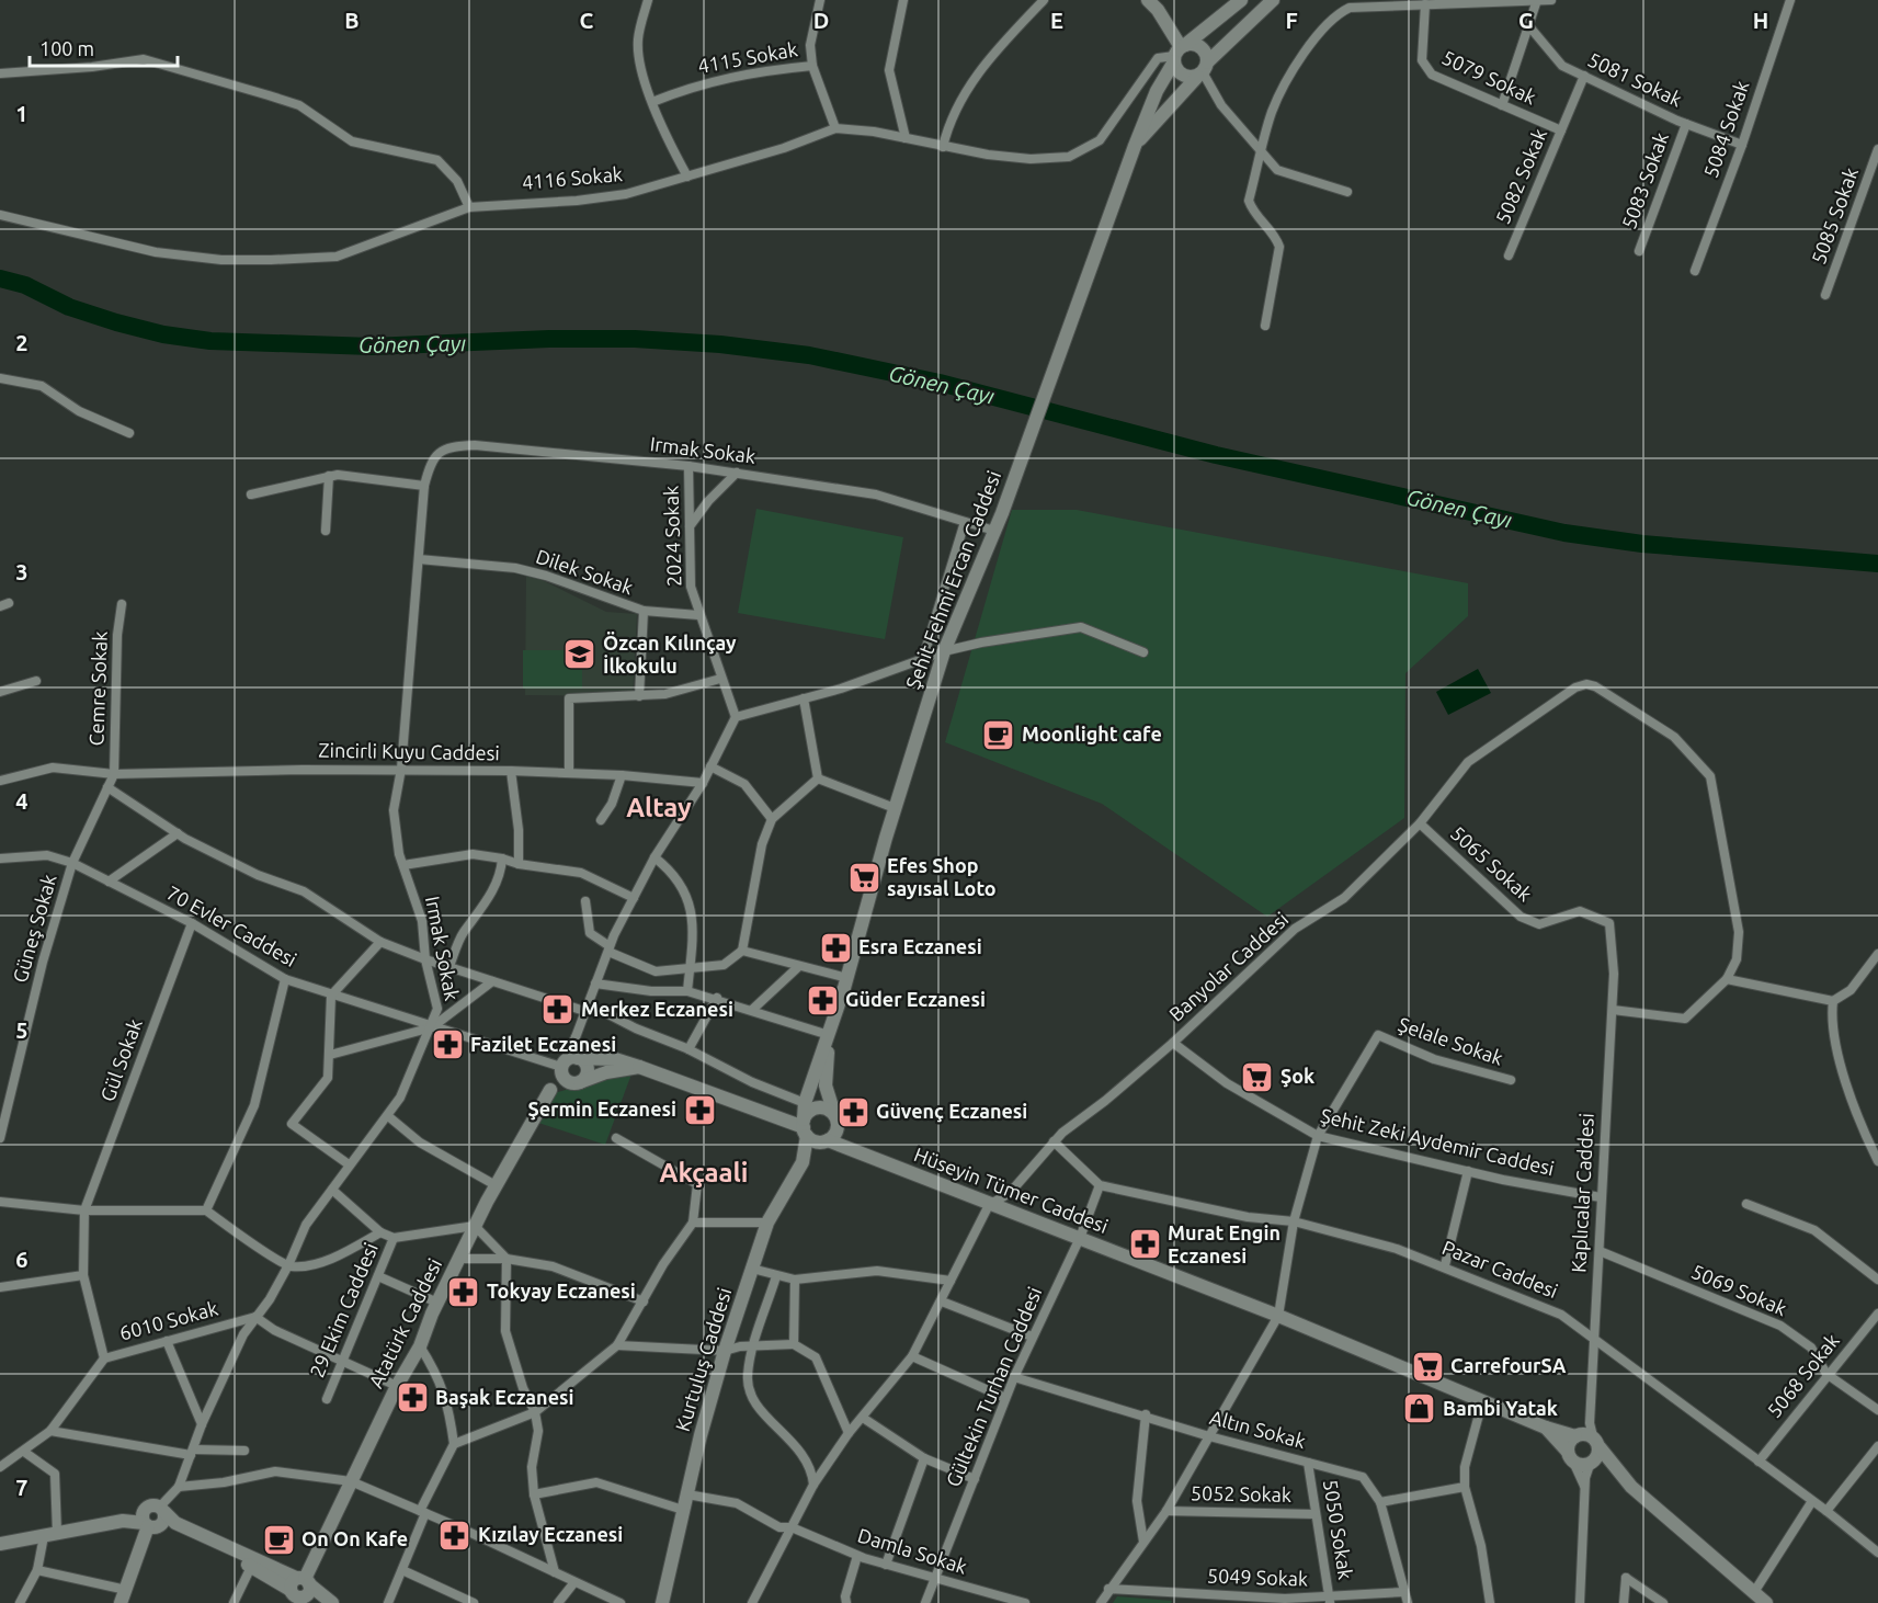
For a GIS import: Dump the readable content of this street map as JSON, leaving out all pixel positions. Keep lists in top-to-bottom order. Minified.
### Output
{"streets":{"main road":["Şehit Fehmi Ercan Caddesi","Hüseyin Tümer Caddesi","Atatürk Caddesi","Kurtuluş Caddesi"],"street":["4115 Sokak","5079 Sokak","5081 Sokak","5084 Sokak","5082 Sokak","4116 Sokak","5083 Sokak","5085 Sokak","Irmak Sokak","2024 Sokak","Dilek Sokak","Cemre Sokak","Zincirli Kuyu Caddesi","5065 Sokak","70 Evler Caddesi","Güneş Sokak","Banyolar Caddesi","Şelale Sokak","Gül Sokak","Şehit Zeki Aydemir Caddesi","Kaplıcalar Caddesi","Pazar Caddesi","5069 Sokak","29 Ekim Caddesi","6010 Sokak","5068 Sokak","Gültekin Turhan Caddesi","Altın Sokak","5052 Sokak","5050 Sokak","Damla Sokak","5049 Sokak"]},"crossings":[["5079 Sokak","5082 Sokak"],["5081 Sokak","5084 Sokak"],["5081 Sokak","5082 Sokak"],["5081 Sokak","5083 Sokak"],["4116 Sokak","Şehit Fehmi Ercan Caddesi"],["Irmak Sokak","2024 Sokak"],["Irmak Sokak","Dilek Sokak"],["Irmak Sokak","Şehit Fehmi Ercan Caddesi"],["Irmak Sokak","Zincirli Kuyu Caddesi"],["Irmak Sokak","70 Evler Caddesi"],["2024 Sokak","Dilek Sokak"],["Şehit Fehmi Ercan Caddesi","Hüseyin Tümer Caddesi"],["Şehit Fehmi Ercan Caddesi","Kurtuluş Caddesi"],["Cemre Sokak","Zincirli Kuyu Caddesi"],["Cemre Sokak","Güneş Sokak"],["Zincirli Kuyu Caddesi","Güneş Sokak"],["5065 Sokak","Banyolar Caddesi"],["5065 Sokak","Kaplıcalar Caddesi"],["70 Evler Caddesi","Güneş Sokak"],["70 Evler Caddesi","Gül Sokak"],["70 Evler Caddesi","Atatürk Caddesi"],["Banyolar Caddesi","Şehit Zeki Aydemir Caddesi"],["Banyolar Caddesi","Hüseyin Tümer Caddesi"],["Şelale Sokak","Şehit Zeki Aydemir Caddesi"],["Gül Sokak","6010 Sokak"],["Şehit Zeki Aydemir Caddesi","Kaplıcalar Caddesi"],["Hüseyin Tümer Caddesi","Kaplıcalar Caddesi"],["Hüseyin Tümer Caddesi","Kurtuluş Caddesi"],["Hüseyin Tümer Caddesi","Gültekin Turhan Caddesi"],["Kaplıcalar Caddesi","Pazar Caddesi"],["Kaplıcalar Caddesi","5069 Sokak"],["Pazar Caddesi","5068 Sokak"],["Pazar Caddesi","Gültekin Turhan Caddesi"],["5069 Sokak","5068 Sokak"],["29 Ekim Caddesi","Atatürk Caddesi"],["Kurtuluş Caddesi","Damla Sokak"],["Gültekin Turhan Caddesi","Altın Sokak"],["Gültekin Turhan Caddesi","Damla Sokak"],["Altın Sokak","5050 Sokak"],["Altın Sokak","5049 Sokak"],["5052 Sokak","5050 Sokak"],["5050 Sokak","5049 Sokak"]],"districts":["Altay","Akçaali"],"water":["Gönen Çayı"],"places":{"school or university":["Özcan Kılınçay İlkokulu"],"cafe":["Moonlight cafe","On On Kafe"],"supermarket":["Efes Shop sayısal Loto","Şok","CarrefourSA"],"pharmacy":["Esra Eczanesi","Güder Eczanesi","Merkez Eczanesi","Fazilet Eczanesi","Şermin Eczanesi","Güvenç Eczanesi","Murat Engin Eczanesi","Tokyay Eczanesi","Başak Eczanesi","Kızılay Eczanesi"],"shop":["Bambi Yatak"]},"scale_bar":"100 m","grid":{"columns":["B","C","D","E","F","G","H"],"rows":["1","2","3","4","5","6","7"]}}
